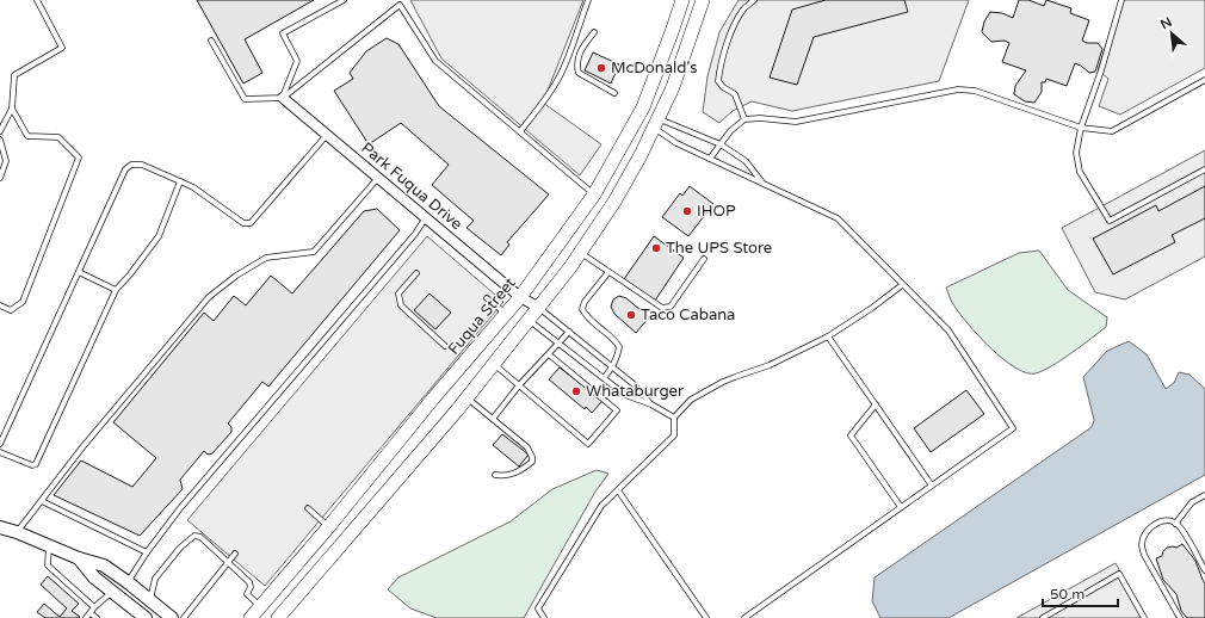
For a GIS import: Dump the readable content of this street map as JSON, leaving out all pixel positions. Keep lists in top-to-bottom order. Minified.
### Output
{"streets":{"main road":["Fuqua Street"],"street":["Park Fuqua Drive"]},"crossings":[["Park Fuqua Drive","Fuqua Street"]],"places":["McDonald's","IHOP","The UPS Store","Taco Cabana","Whataburger"],"scale_bar":"50 m","north":"top left"}
